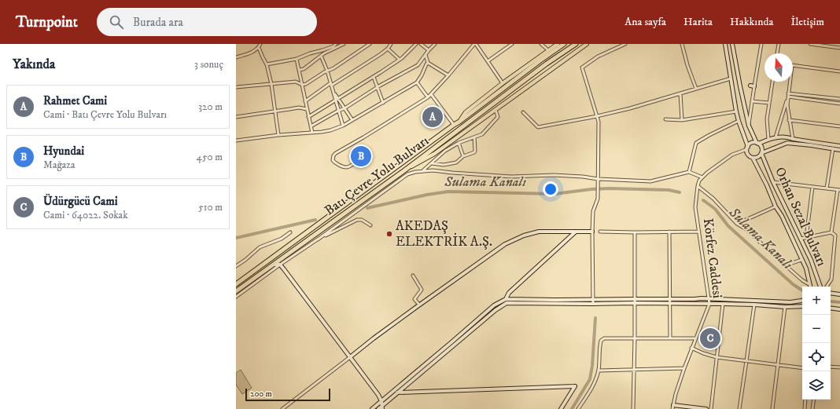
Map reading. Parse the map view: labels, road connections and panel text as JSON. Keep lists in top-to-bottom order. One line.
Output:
{"streets":{"highway":["Batı Çevre Yolu Bulvarı"],"street":["Orhan Sezal Bulvarı","Körfez Caddesi"]},"crossings":[["Orhan Sezal Bulvarı","Körfez Caddesi"]],"water":["Sulama Kanalı"],"places":["AKEDAŞ ELEKTRİK A.Ş."],"scale_bar":"200 m","north":"top","page":{"header":"Turnpoint","search":"Burada ara","nav":["Ana sayfa","Harita","Hakkında","İletişim"],"heading":["Yakında","3 sonuç"],"list":[{"mark":"A","name":"Rahmet Cami","note":"Cami · Batı Çevre Yolu Bulvarı","value":"320 m"},{"mark":"B","name":"Hyundai","note":"Mağaza","value":"450 m"},{"mark":"C","name":"Üdürgücü Cami","note":"Cami · 64022. Sokak","value":"510 m"}],"pins":["A","B","C"],"map_buttons":["+","−"],"scale":"200 m"}}
